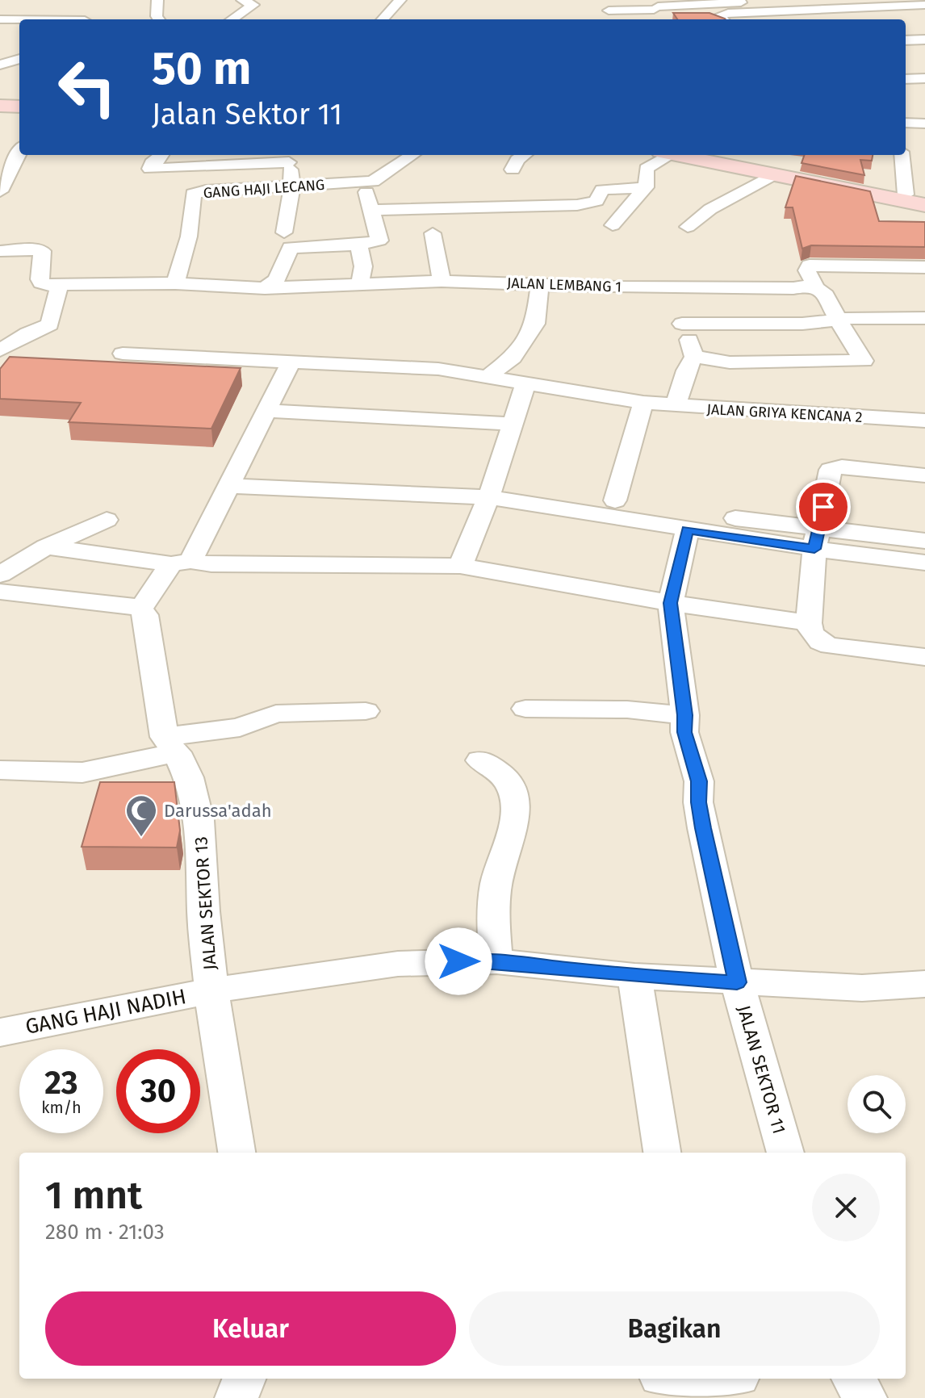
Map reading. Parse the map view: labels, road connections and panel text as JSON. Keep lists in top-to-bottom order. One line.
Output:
{"streets":{"street":["GANG HAJI LECANG","JALAN LEMBANG 1","JALAN GRIYA KENCANA 2","JALAN SEKTOR 13","GANG HAJI NADIH","JALAN SEKTOR 11"]},"crossings":[["GANG HAJI LECANG","JALAN LEMBANG 1"],["JALAN SEKTOR 13","GANG HAJI NADIH"],["GANG HAJI NADIH","JALAN SEKTOR 11"]],"places":{"mosque":["Darussa'adah"]},"page":{"turn":["50 m","Jalan Sektor 11"],"speed":"23 km/h","limit":"30","heading":["1 mnt","280 m · 21:03"],"buttons":["Keluar","Bagikan"]}}
